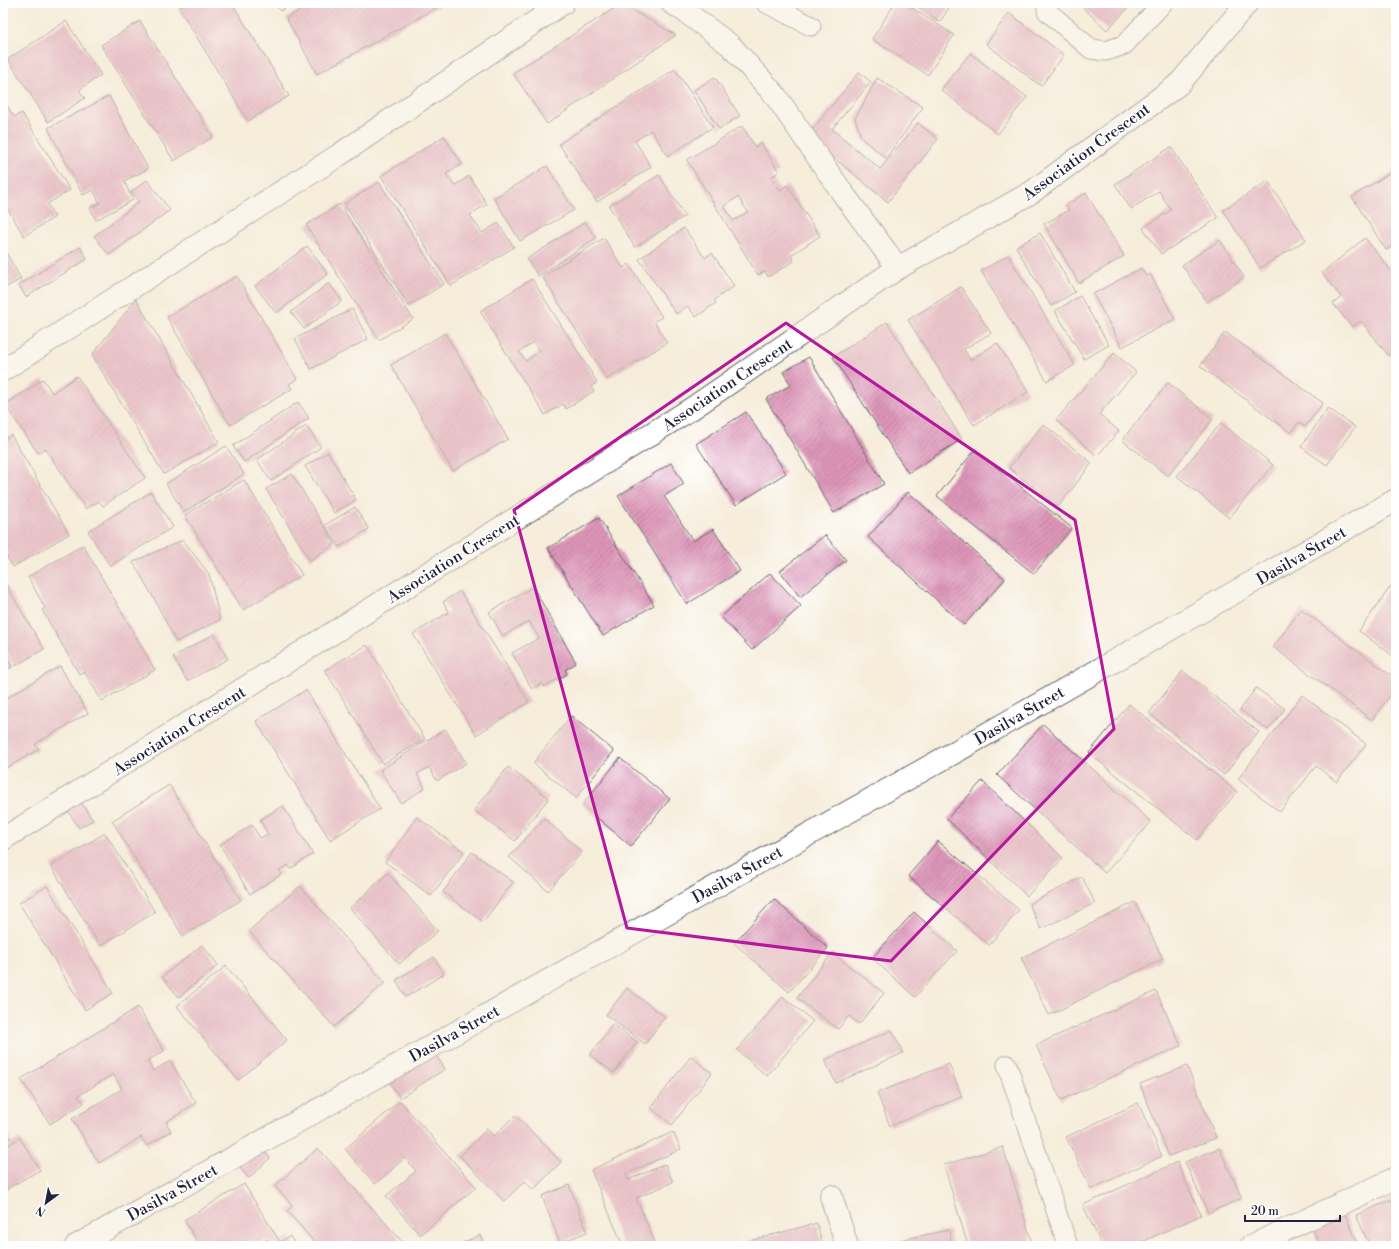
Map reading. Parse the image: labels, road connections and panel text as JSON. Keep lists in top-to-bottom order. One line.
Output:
{"streets":{"street":["Association Crescent","Dasilva Street"]},"scale_bar":"20 m","north":"bottom left"}
